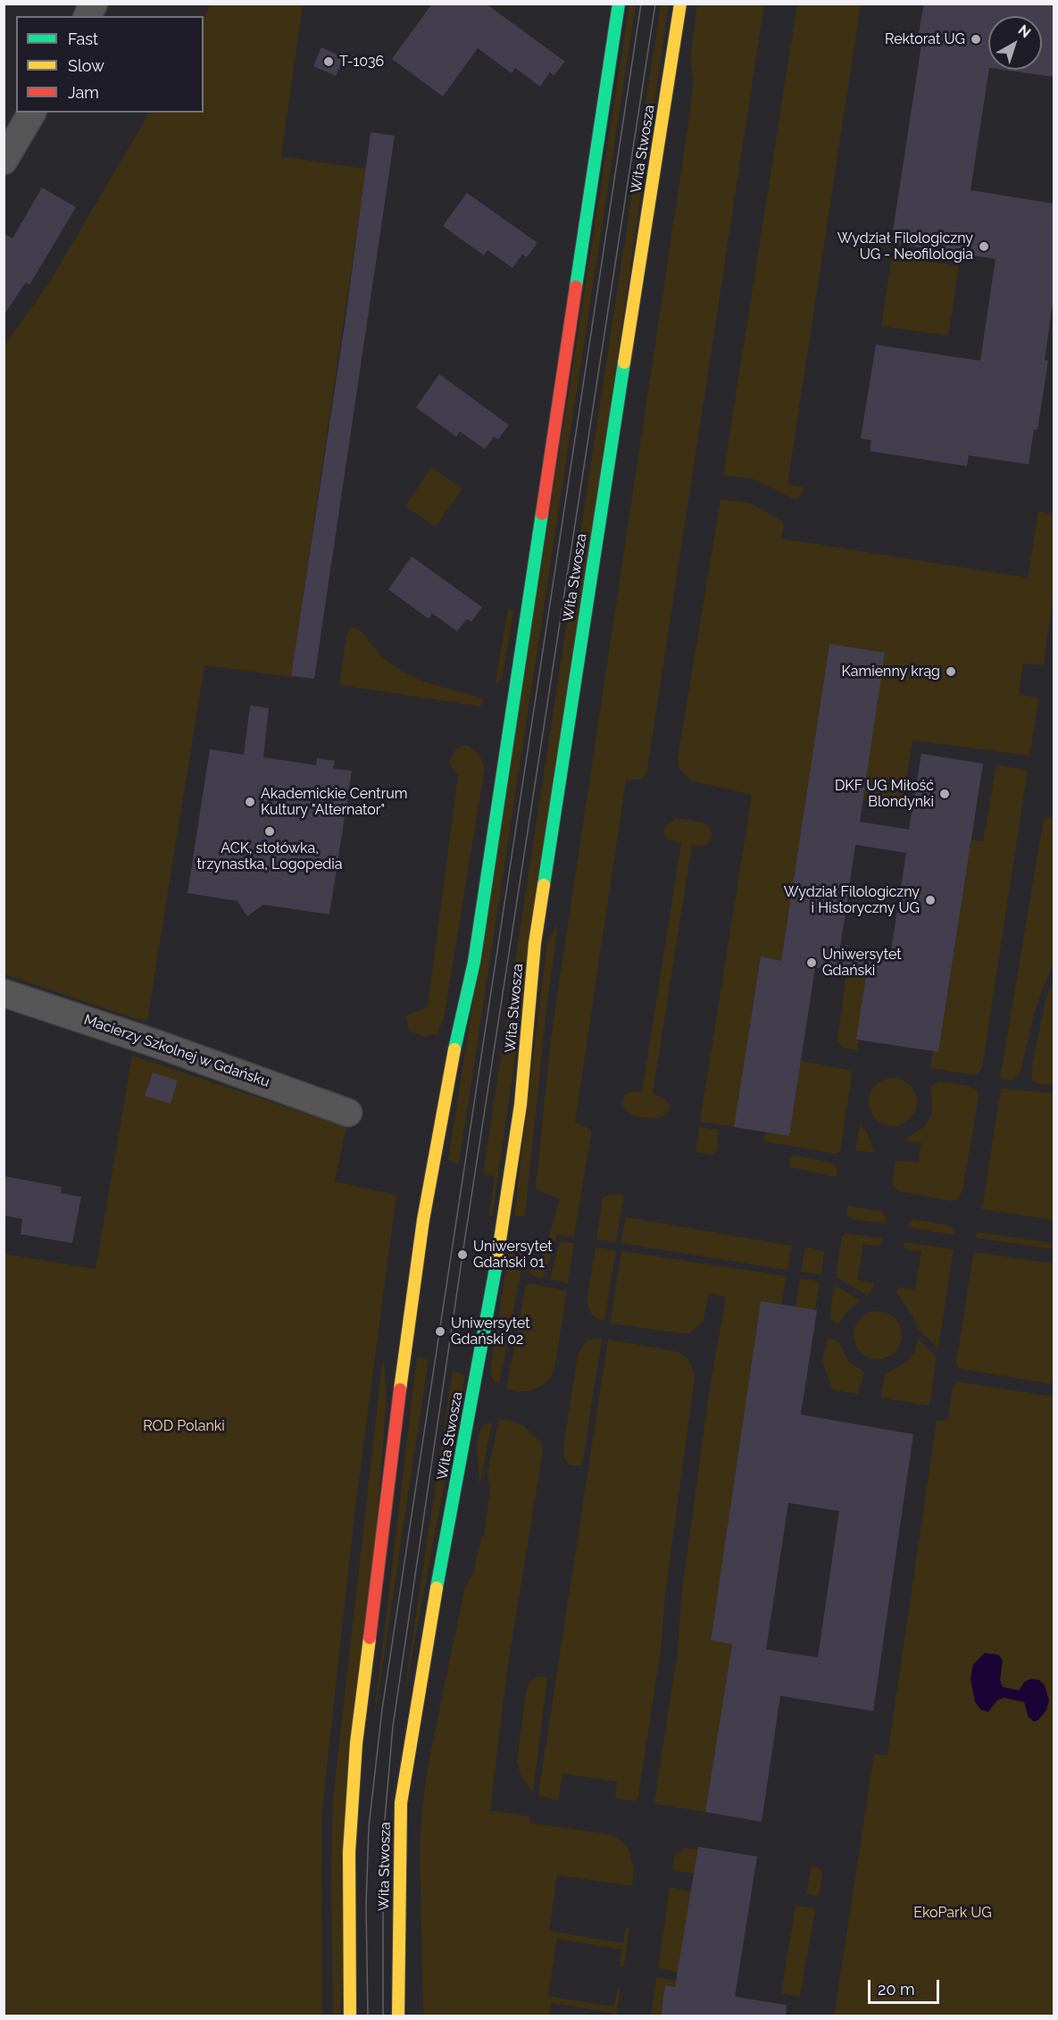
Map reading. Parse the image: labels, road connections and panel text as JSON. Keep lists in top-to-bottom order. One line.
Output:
{"streets":{"street":["Wita Stwosza","Macierzy Szkolnej w Gdańsku"]},"parks":["ROD Polanki","EkoPark UG"],"places":["Rektorat UG","T-1036","Wydział Filologiczny UG - Neofilologia","Kamienny krąg","DKF UG Miłość Blondynki","Akademickie Centrum Kultury \"Alternator\"","ACK, stołówka, trzynastka, Logopedia","Wydział Filologiczny i Historyczny UG","Uniwersytet Gdański","Uniwersytet Gdański 01","Uniwersytet Gdański 02"],"legend":["Fast","Slow","Jam"],"scale_bar":"20 m","north":"top right"}
